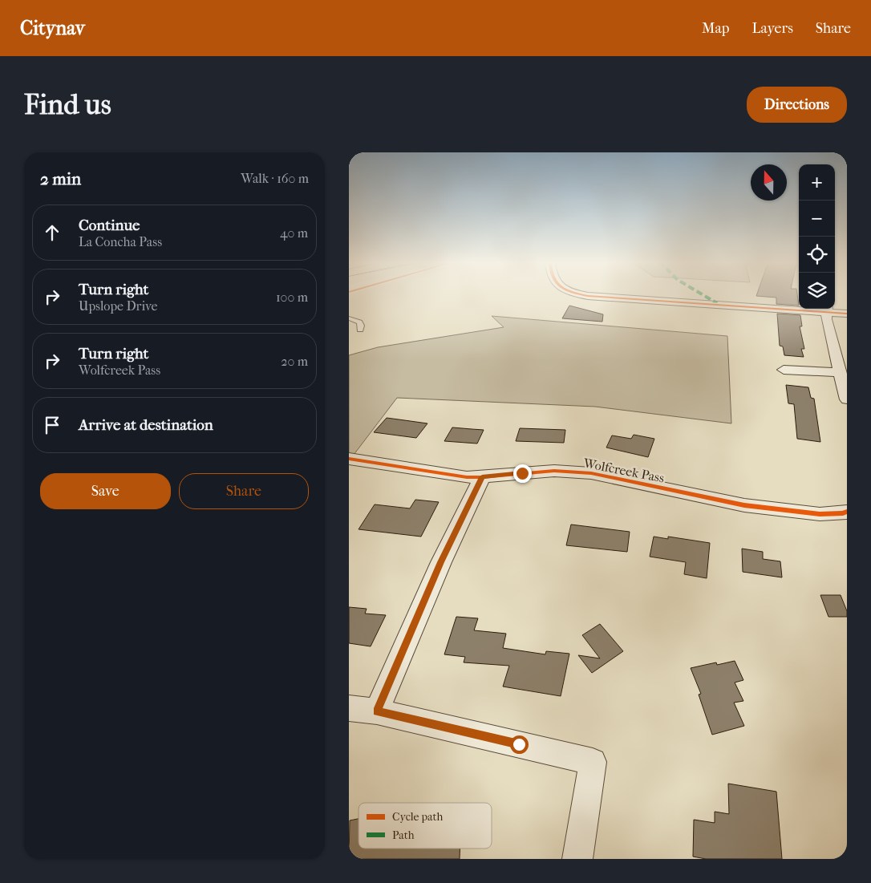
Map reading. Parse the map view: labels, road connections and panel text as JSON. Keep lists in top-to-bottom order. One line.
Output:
{"streets":{"street":["Wolfcreek Pass"]},"legend":["Cycle path","Path"],"north":"top","page":{"header":"Citynav","nav":["Map","Layers","Share"],"buttons":["Directions",["Save","Share"]],"title":"Find us","heading":["2 min","Walk · 160 m"],"map_buttons":["+","−"],"list":[["Continue","La Concha Pass","40 m"],["Turn right","Upslope Drive","100 m"],["Turn right","Wolfcreek Pass","20 m"],"Arrive at destination"]}}
